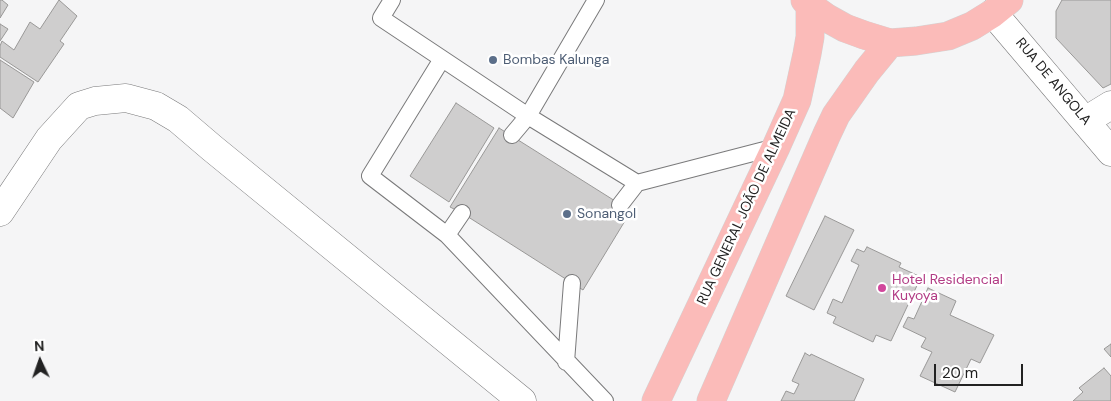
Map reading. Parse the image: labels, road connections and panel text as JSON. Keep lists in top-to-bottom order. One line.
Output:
{"streets":{"main road":["RUA GENERAL JOÃO DE ALMEIDA"],"street":["RUA DE ANGOLA"]},"places":["Bombas Kalunga","Sonangol","Hotel Residencial Kuyoya"],"scale_bar":"20 m","north":"top"}
